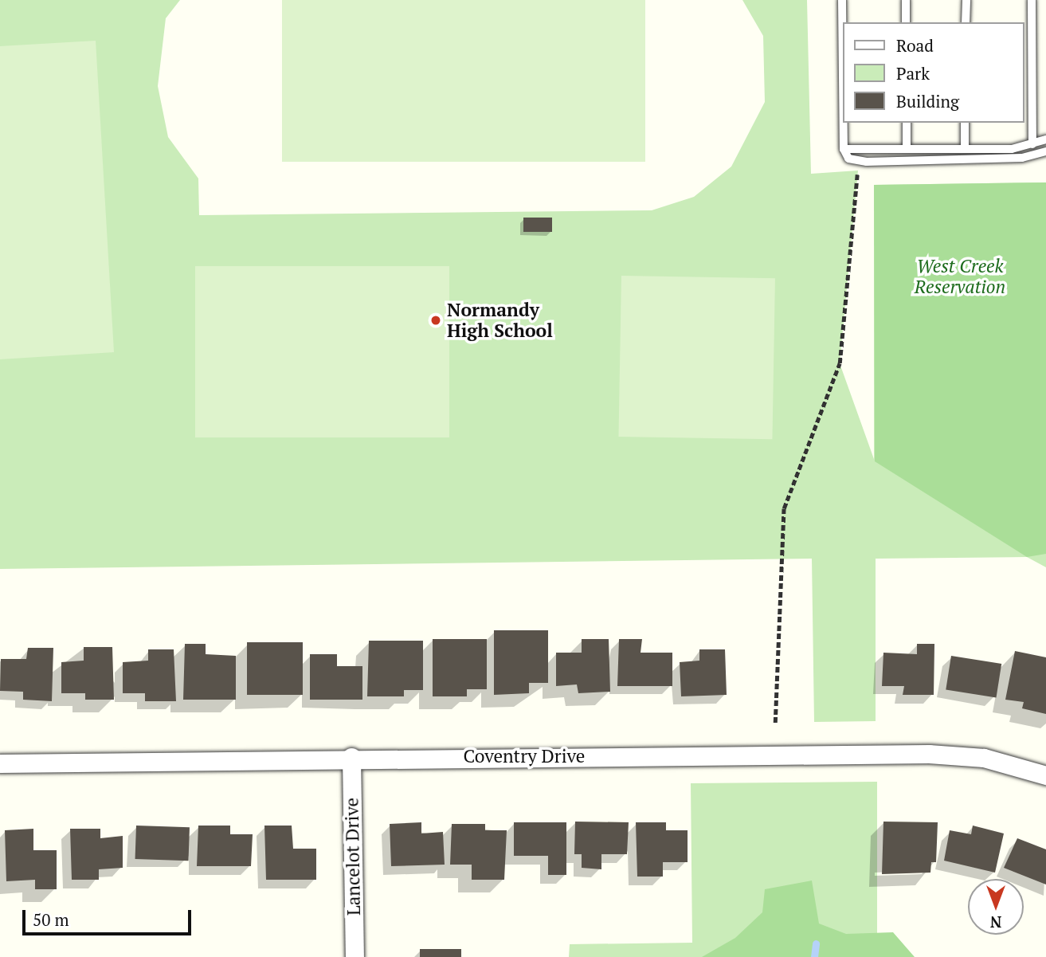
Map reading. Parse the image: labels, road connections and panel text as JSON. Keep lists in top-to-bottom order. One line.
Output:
{"streets":{"street":["Coventry Drive","Lancelot Drive"]},"crossings":[["Coventry Drive","Lancelot Drive"]],"parks":["West Creek Reservation"],"places":["Normandy High School"],"legend":["Road","Park","Building"],"scale_bar":"50 m","north":"bottom"}
